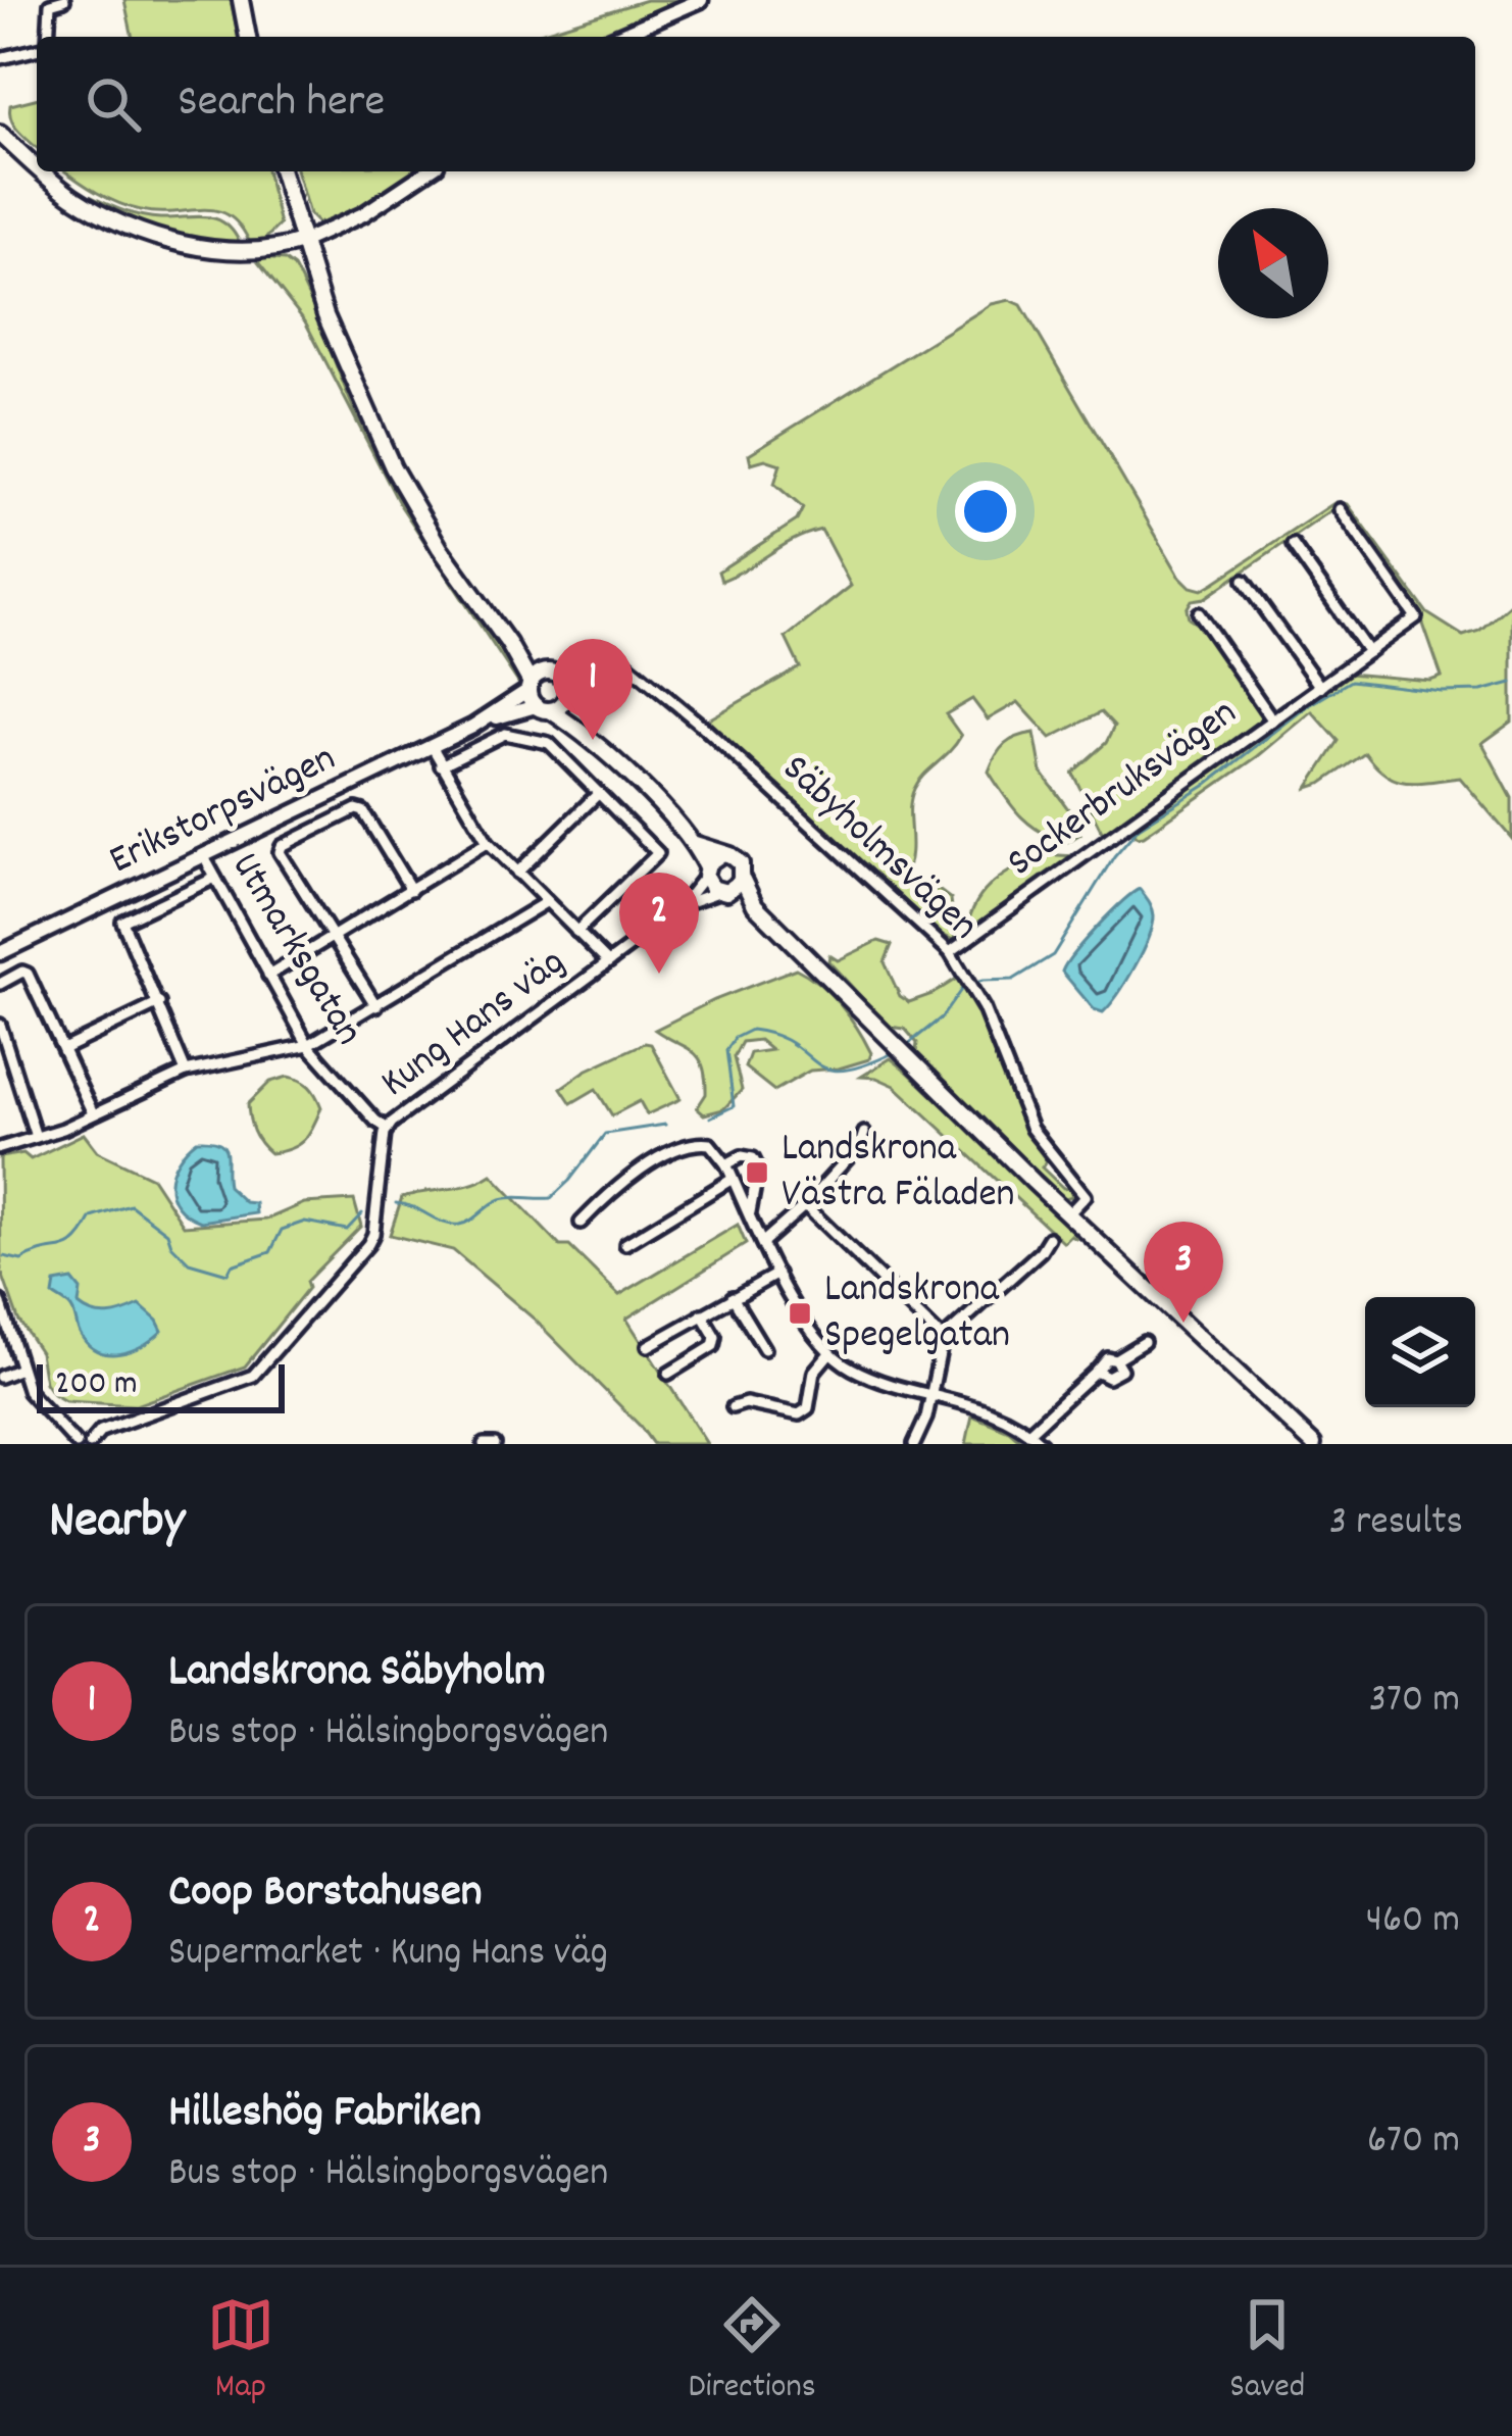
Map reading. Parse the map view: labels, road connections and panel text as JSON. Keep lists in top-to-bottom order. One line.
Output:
{"streets":{"street":["Sockerbruksvägen","Erikstorpsvägen","Säbyholmsvägen","Utmarksgatan","Kung Hans väg"]},"crossings":[["Sockerbruksvägen","Säbyholmsvägen"],["Erikstorpsvägen","Utmarksgatan"],["Utmarksgatan","Kung Hans väg"]],"places":{"transit":["Landskrona Västra Fäladen","Landskrona Spegelgatan"]},"scale_bar":"200 m","north":"top left","page":{"search":"Search here","pins":["1","2","3"],"scale":"200 m","heading":["Nearby","3 results"],"list":[{"mark":"1","name":"Landskrona Säbyholm","note":"Bus stop · Hälsingborgsvägen","value":"370 m"},{"mark":"2","name":"Coop Borstahusen","note":"Supermarket · Kung Hans väg","value":"460 m"},{"mark":"3","name":"Hilleshög Fabriken","note":"Bus stop · Hälsingborgsvägen","value":"670 m"}],"nav":["Map","Directions","Saved"]}}
